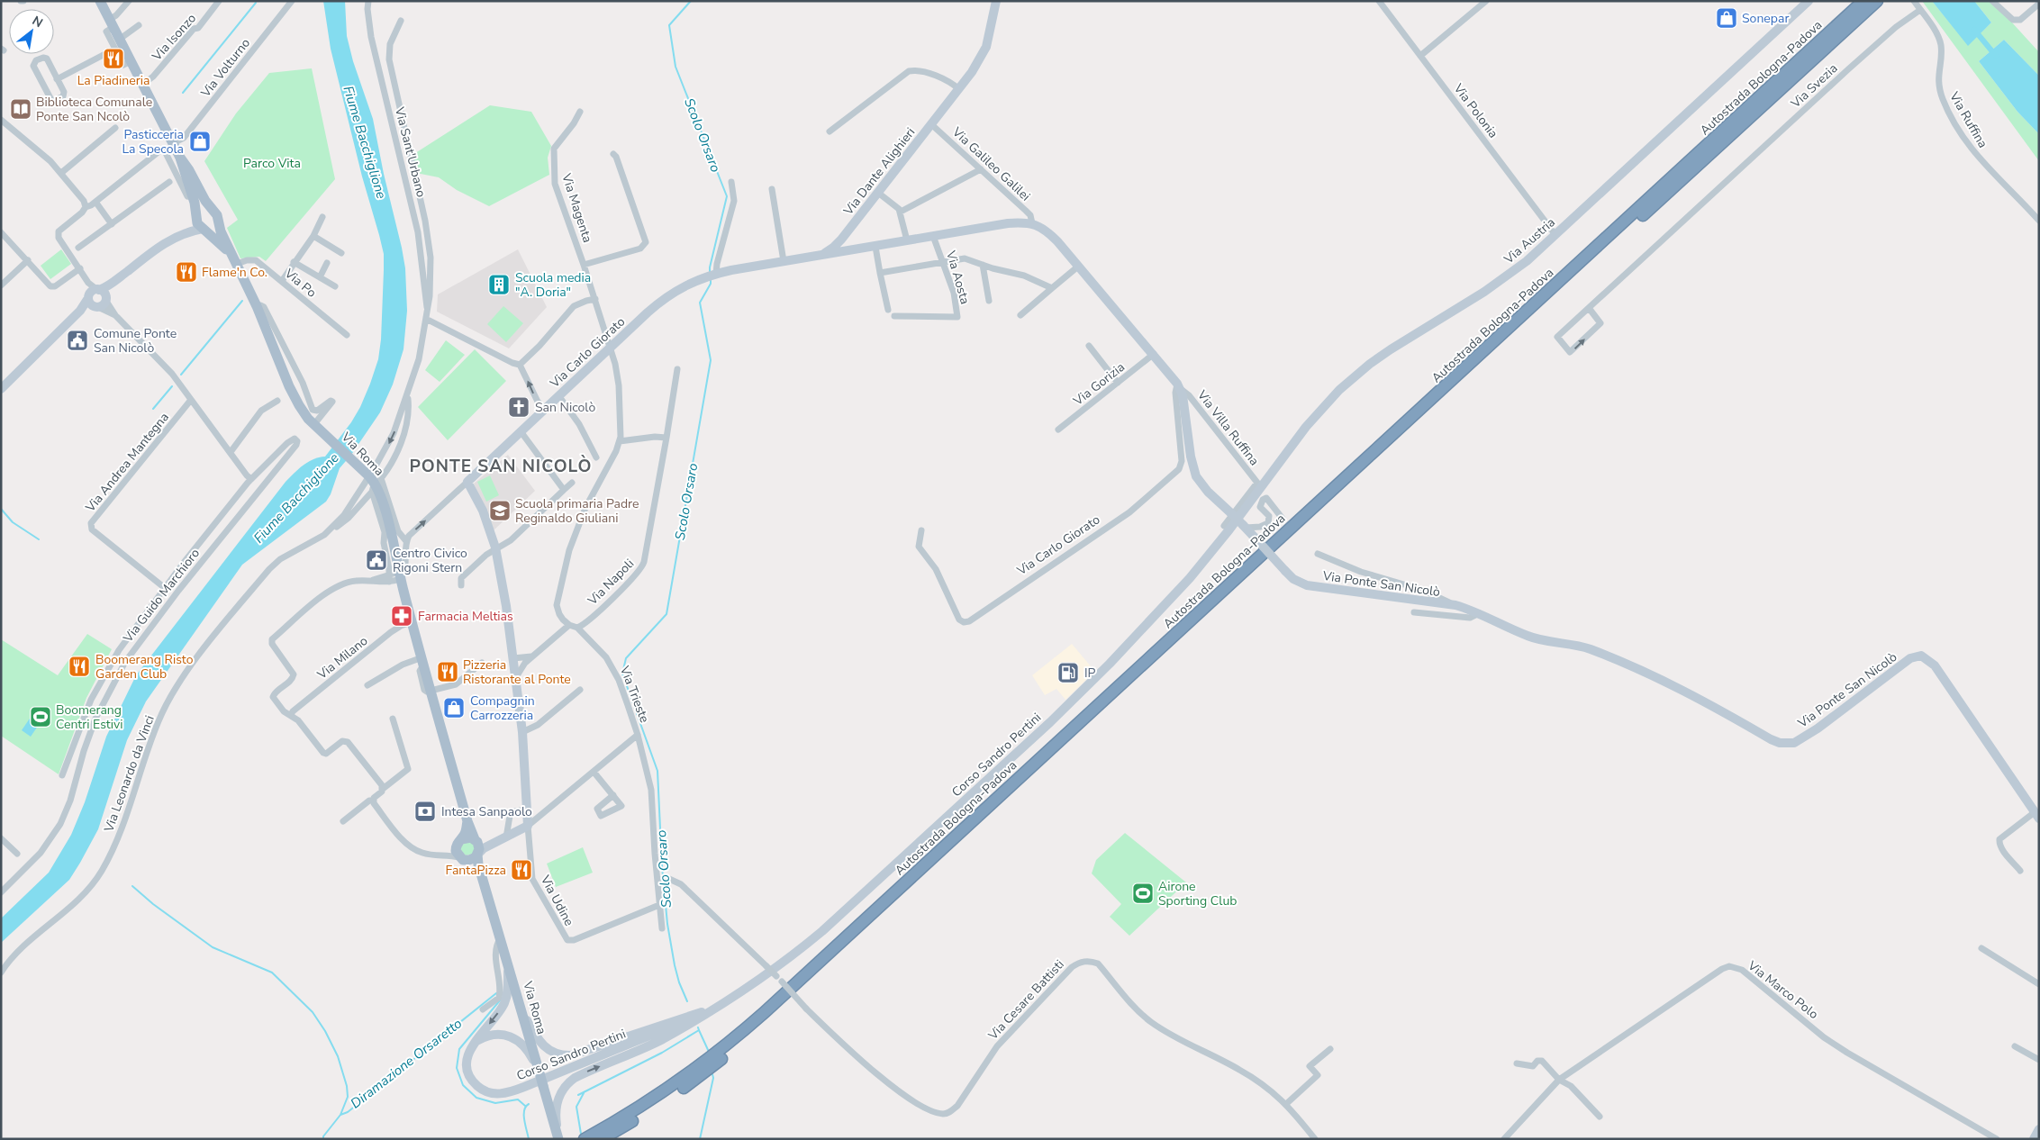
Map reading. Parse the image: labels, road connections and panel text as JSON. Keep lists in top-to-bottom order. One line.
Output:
{"streets":{"highway":["Autostrada Bologna-Padova"],"main road":["Via Roma"],"street":["Via Isonzo","Via Volturno","Via Svezia","Via Polonia","Via Ruffina","Via Sant'Urbano","Via Galileo Galilei","Via Dante Alighieri","Via Magenta","Via Austria","Via Aosta","Via Po","Via Carlo Giorato","Via Gorizia","Via Villa Ruffina","Via Andrea Mantegna","Via Napoli","Via Ponte San Nicolò","Via Guido Marchioro","Via Milano","Via Trieste","Corso Sandro Pertini","Via Leonardo da Vinci","Via Udine","Via Marco Polo","Via Cesare Battisti"]},"crossings":[["Via Svezia","Via Ruffina"],["Via Polonia","Via Austria"],["Via Sant'Urbano","Via Roma"],["Via Sant'Urbano","Via Leonardo da Vinci"],["Via Galileo Galilei","Via Dante Alighieri"],["Via Galileo Galilei","Via Carlo Giorato"],["Via Dante Alighieri","Via Carlo Giorato"],["Via Magenta","Via Carlo Giorato"],["Via Austria","Via Villa Ruffina"],["Via Austria","Corso Sandro Pertini"],["Via Aosta","Via Carlo Giorato"],["Via Po","Via Roma"],["Via Carlo Giorato","Via Villa Ruffina"],["Via Carlo Giorato","Via Roma"],["Via Villa Ruffina","Corso Sandro Pertini"],["Via Roma","Via Milano"],["Via Roma","Corso Sandro Pertini"],["Via Roma","Via Leonardo da Vinci"],["Via Napoli","Via Trieste"],["Via Trieste","Via Udine"],["Via Trieste","Via Cesare Battisti"]],"districts":["PONTE SAN NICOLÒ"],"water":["Scolo Orsaro","Fiume Bacchiglione","Diramazione Orsaretto"],"parks":["Parco Vita"],"places":{"shop":["Sonepar","Pasticceria La Specola","Compagnin Carrozzeria"],"restaurant":["La Piadineria","Flame'n Co.","Boomerang Risto Garden Club","Pizzeria Ristorante al Ponte","FantaPizza"],"library":["Biblioteca Comunale Ponte San Ncolò"],"building":["Scuola media \"A. Doria\""],"public building":["Comune Ponte San Nicolò","Centro Civico Rigoni Stern"],"church":["San Nicolò"],"school or university":["Scuola primaria Padre Reginaldo Giuliani"],"pharmacy":["Farmacia Meltias"],"fuel station":["IP"],"sports":["Boomerang Centri Estivi","Airone Sporting Club"],"bank":["Intesa Sanpaolo"]},"north":"top right"}
